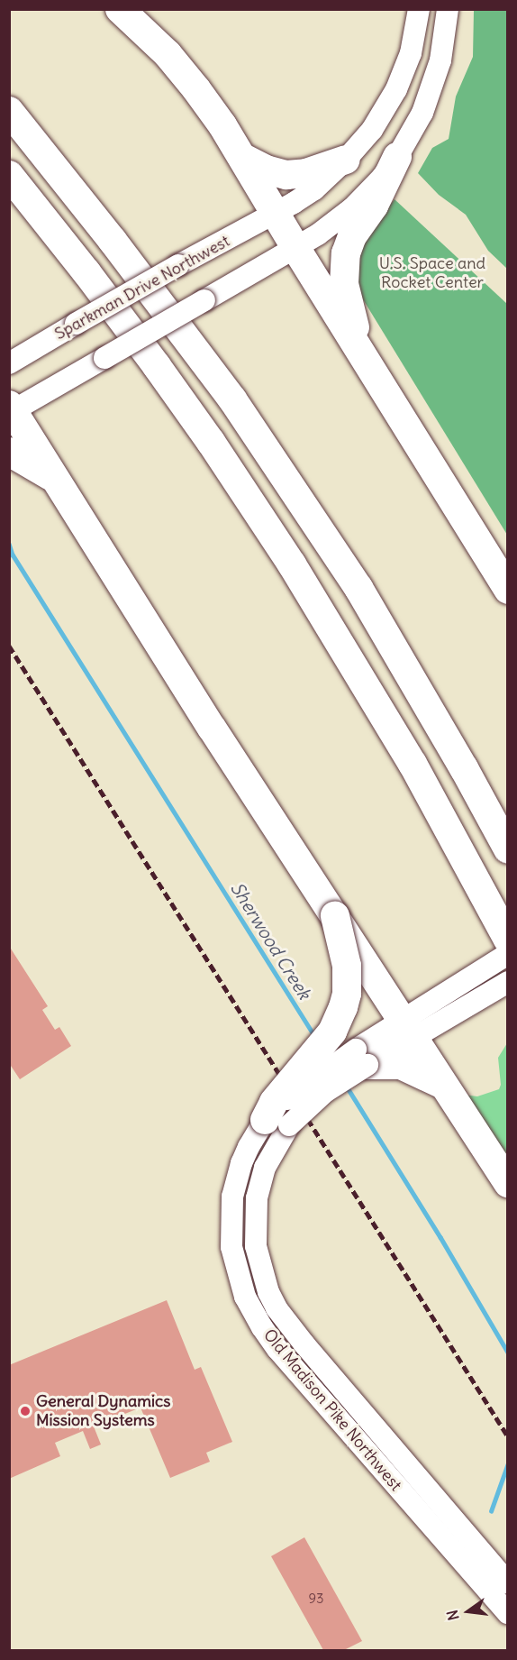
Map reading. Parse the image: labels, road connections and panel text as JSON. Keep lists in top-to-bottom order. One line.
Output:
{"streets":{"main road":["Sparkman Drive Northwest","Old Madison Pike Northwest"]},"water":["Sherwood Creek"],"parks":["U.S. Space and Rocket Center"],"places":["General Dynamics Mission Systems"],"house_numbers":["93"],"north":"left"}
